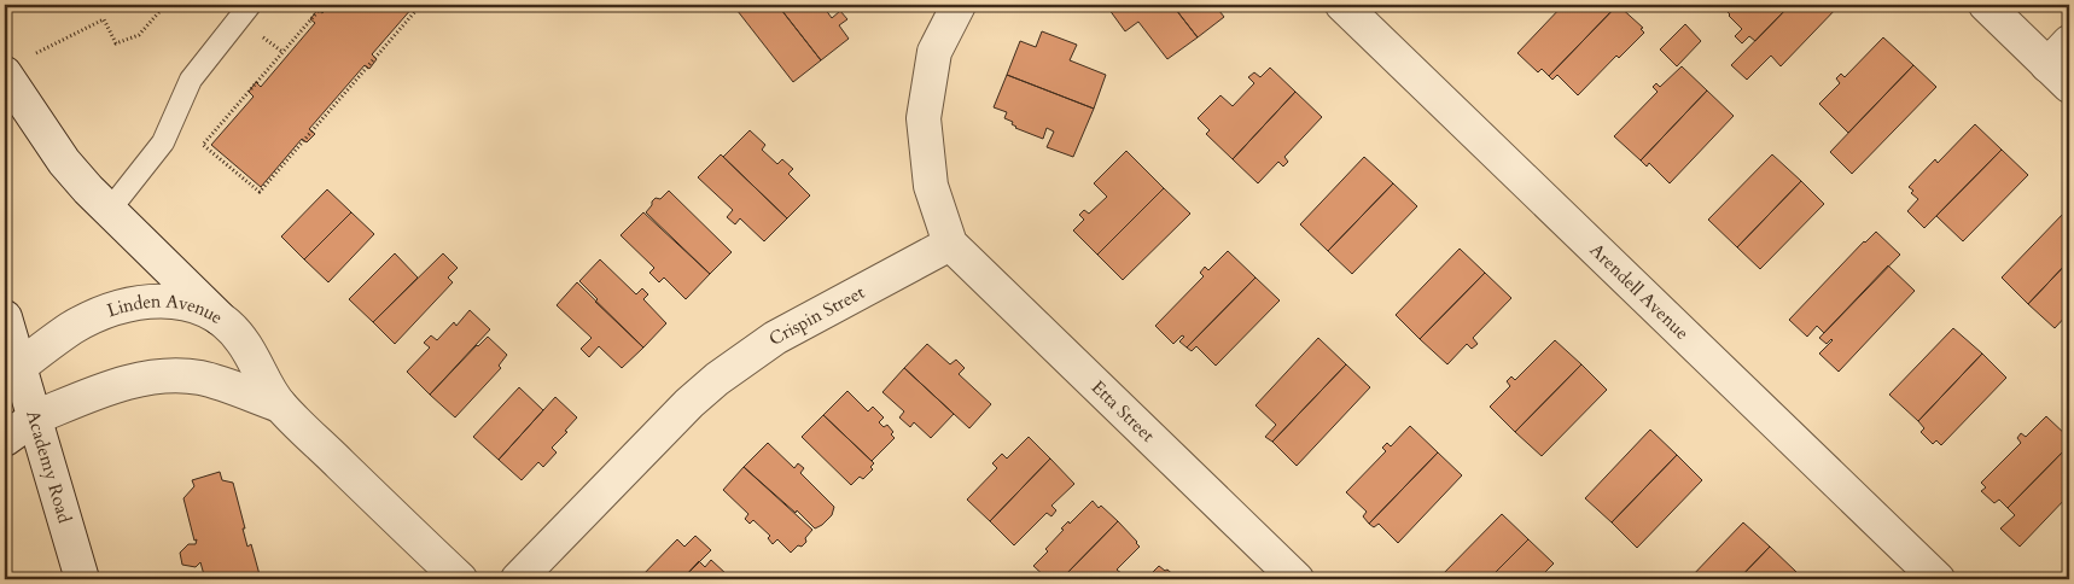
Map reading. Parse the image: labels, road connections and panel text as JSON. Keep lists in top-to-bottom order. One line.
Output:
{"streets":{"street":["Arendell Avenue","Crispin Street","Linden Avenue","Etta Street","Academy Road"]},"crossings":[["Crispin Street","Etta Street"],["Linden Avenue","Academy Road"]]}
